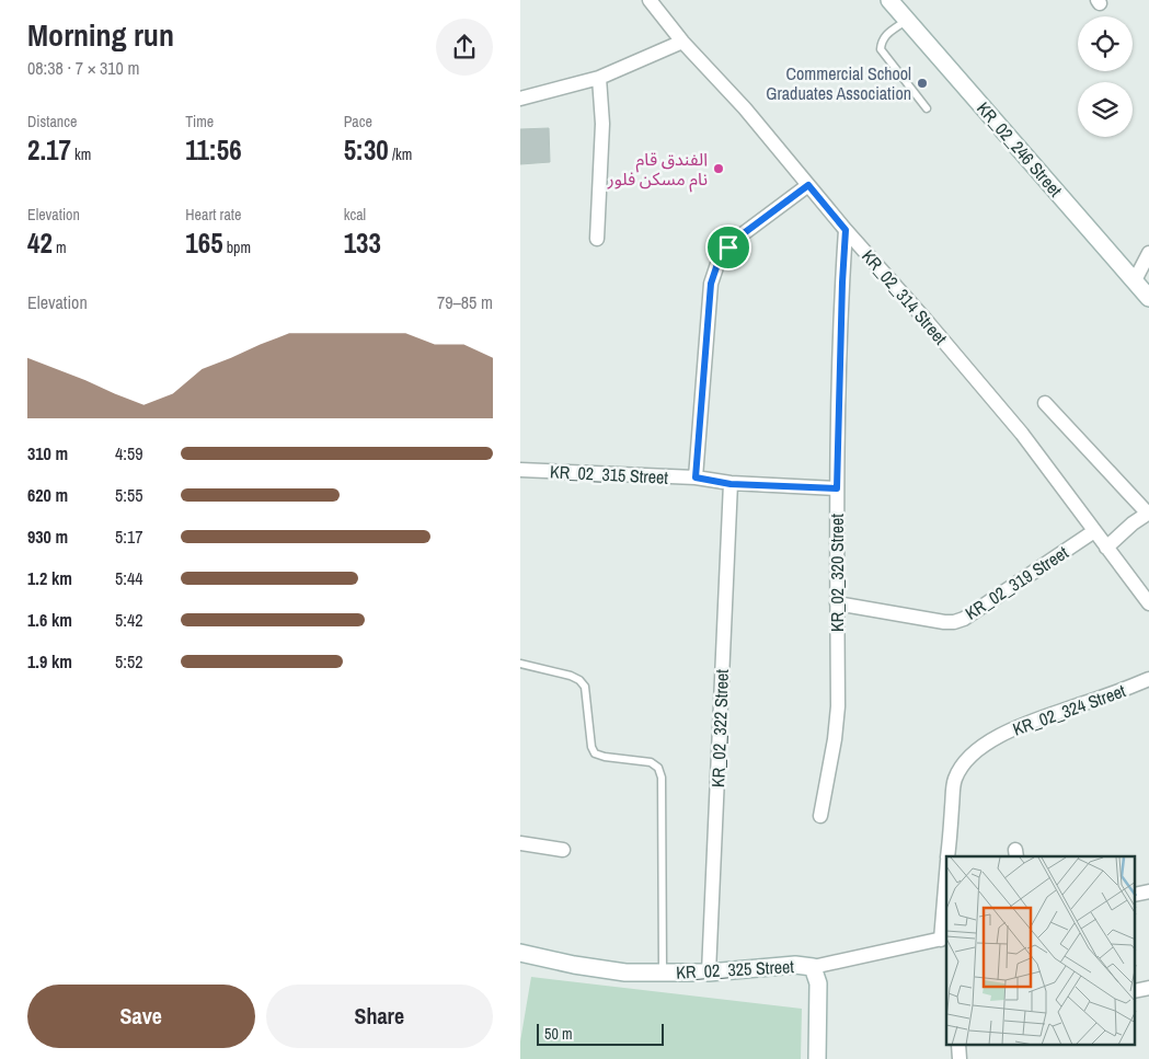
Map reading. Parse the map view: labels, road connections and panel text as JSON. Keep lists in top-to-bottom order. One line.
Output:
{"streets":{"street":["KR_02_246 Street","KR_02_314 Street","KR_02_315 Street","KR_02_320 Street","KR_02_319 Street","KR_02_324 Street","KR_02_322 Street","KR_02_325 Street"]},"crossings":[["KR_02_314 Street","KR_02_320 Street"],["KR_02_314 Street","KR_02_319 Street"],["KR_02_315 Street","KR_02_320 Street"],["KR_02_315 Street","KR_02_322 Street"],["KR_02_320 Street","KR_02_319 Street"],["KR_02_324 Street","KR_02_325 Street"],["KR_02_322 Street","KR_02_325 Street"]],"places":["Commercial School Graduates Association","الفندق قام نام مسكن فلور"],"scale_bar":"50 m","page":{"heading":["Morning run","08:38 · 7 × 310 m"],"stats":[["Distance","2.17 km"],["Time","11:56"],["Pace","5:30 /km"],["Elevation","42 m"],["Heart rate","165 bpm"],["kcal","133"]],"chart":["Elevation","79–85 m"],"list":[{"name":"310 m","note":"4:59"},{"name":"620 m","note":"5:55"},{"name":"930 m","note":"5:17"},{"name":"1.2 km","note":"5:44"},{"name":"1.6 km","note":"5:42"},{"name":"1.9 km","note":"5:52"}],"buttons":["Save","Share"],"scale":"50 m"}}
